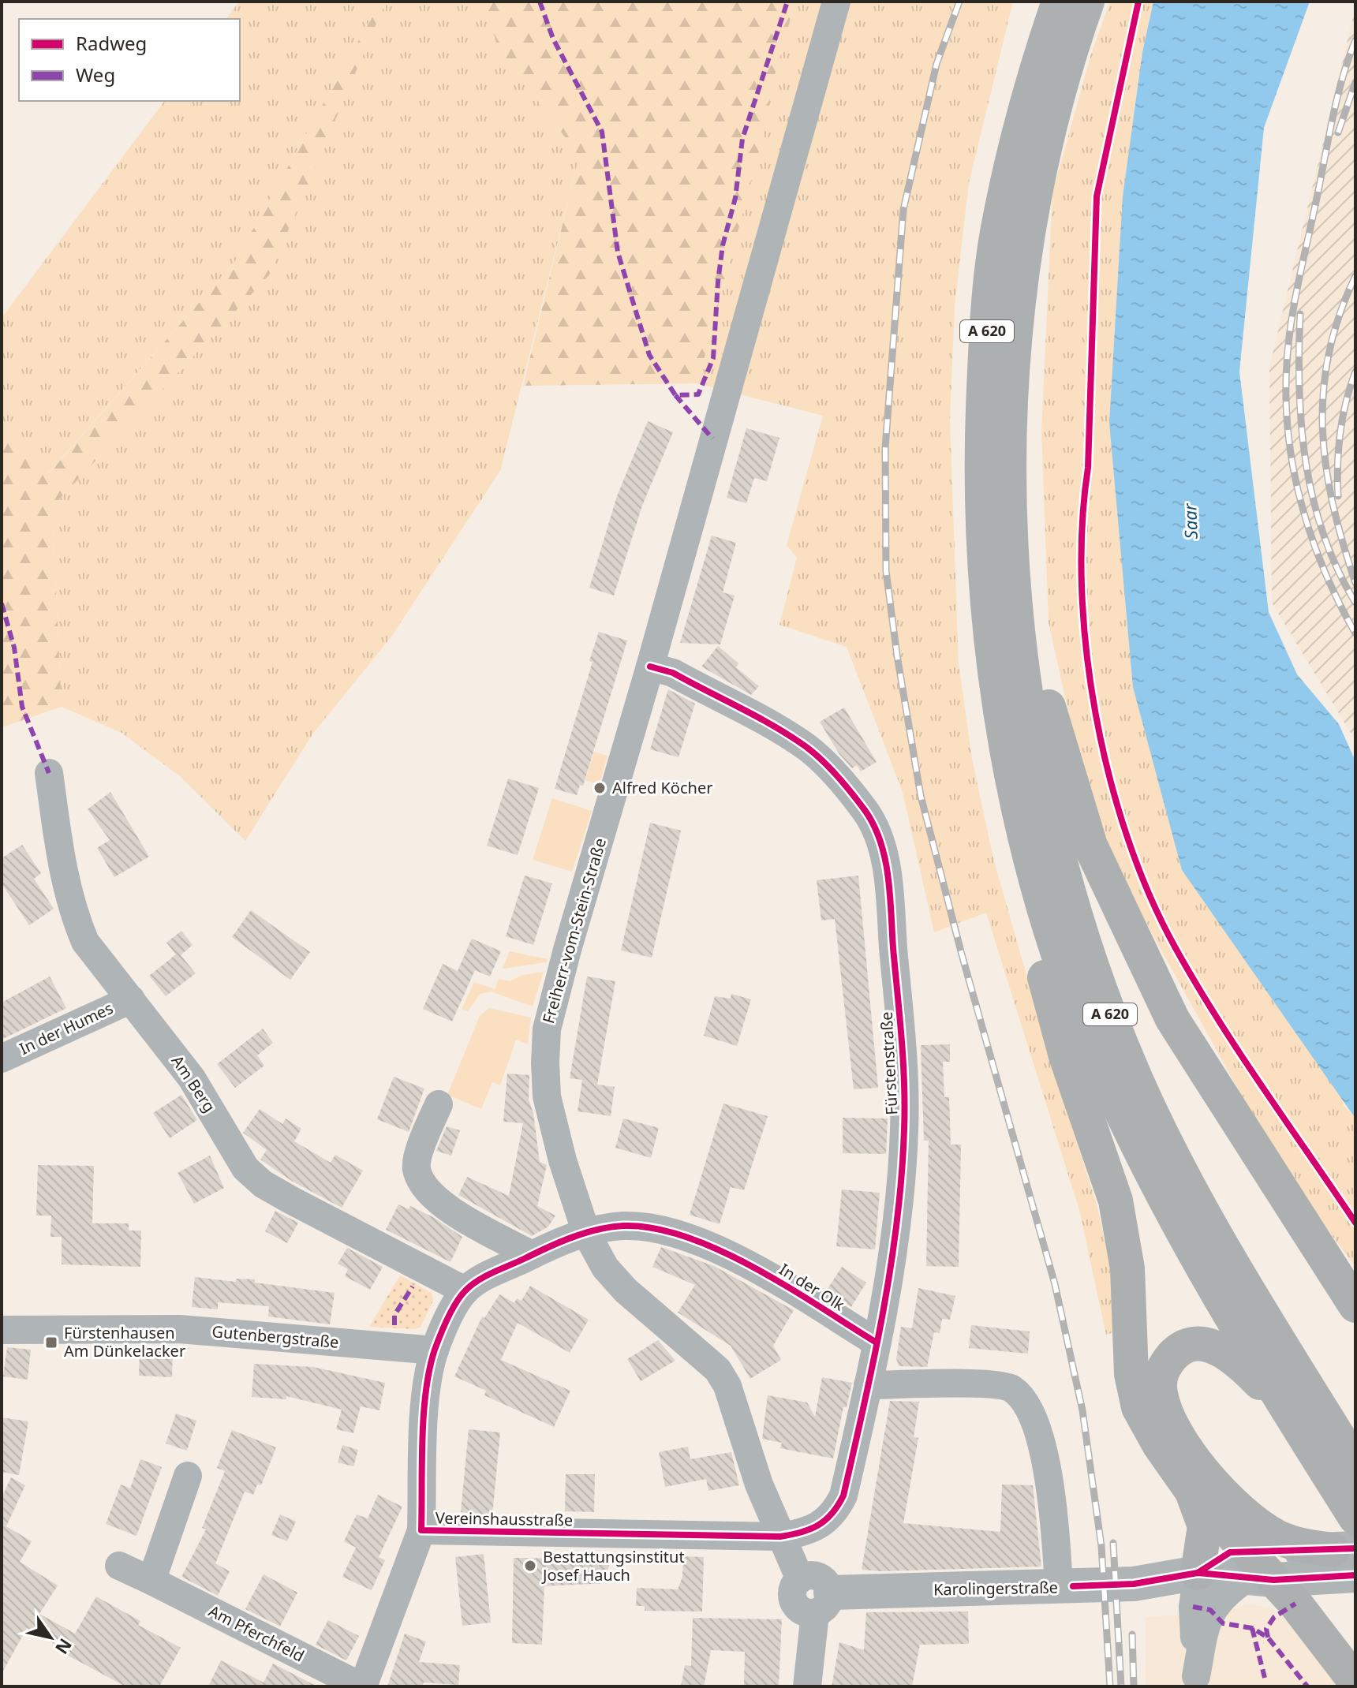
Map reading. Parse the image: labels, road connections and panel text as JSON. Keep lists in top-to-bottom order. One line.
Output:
{"streets":{"highway":["A 620"],"main road":["Karolingerstraße"],"street":["Freiherr-vom-Stein-Straße","In der Humes","Fürstenstraße","Am Berg","In der Olk","Gutenbergstraße","Vereinshausstraße","Am Pferchfeld"]},"crossings":[["A 620","Karolingerstraße"],["Freiherr-vom-Stein-Straße","Fürstenstraße"],["Freiherr-vom-Stein-Straße","In der Olk"],["Freiherr-vom-Stein-Straße","Vereinshausstraße"],["Freiherr-vom-Stein-Straße","Karolingerstraße"],["In der Humes","Am Berg"],["Fürstenstraße","In der Olk"],["Fürstenstraße","Vereinshausstraße"],["Am Berg","Vereinshausstraße"],["Gutenbergstraße","Vereinshausstraße"]],"water":["Saar"],"places":{"other":["Alfred Köcher","Bestattungsinstitut Josef Hauch"],"transit":["Fürstenhausen Am Dünkelacker"]},"legend":["Radweg","Weg"],"north":"bottom right"}
